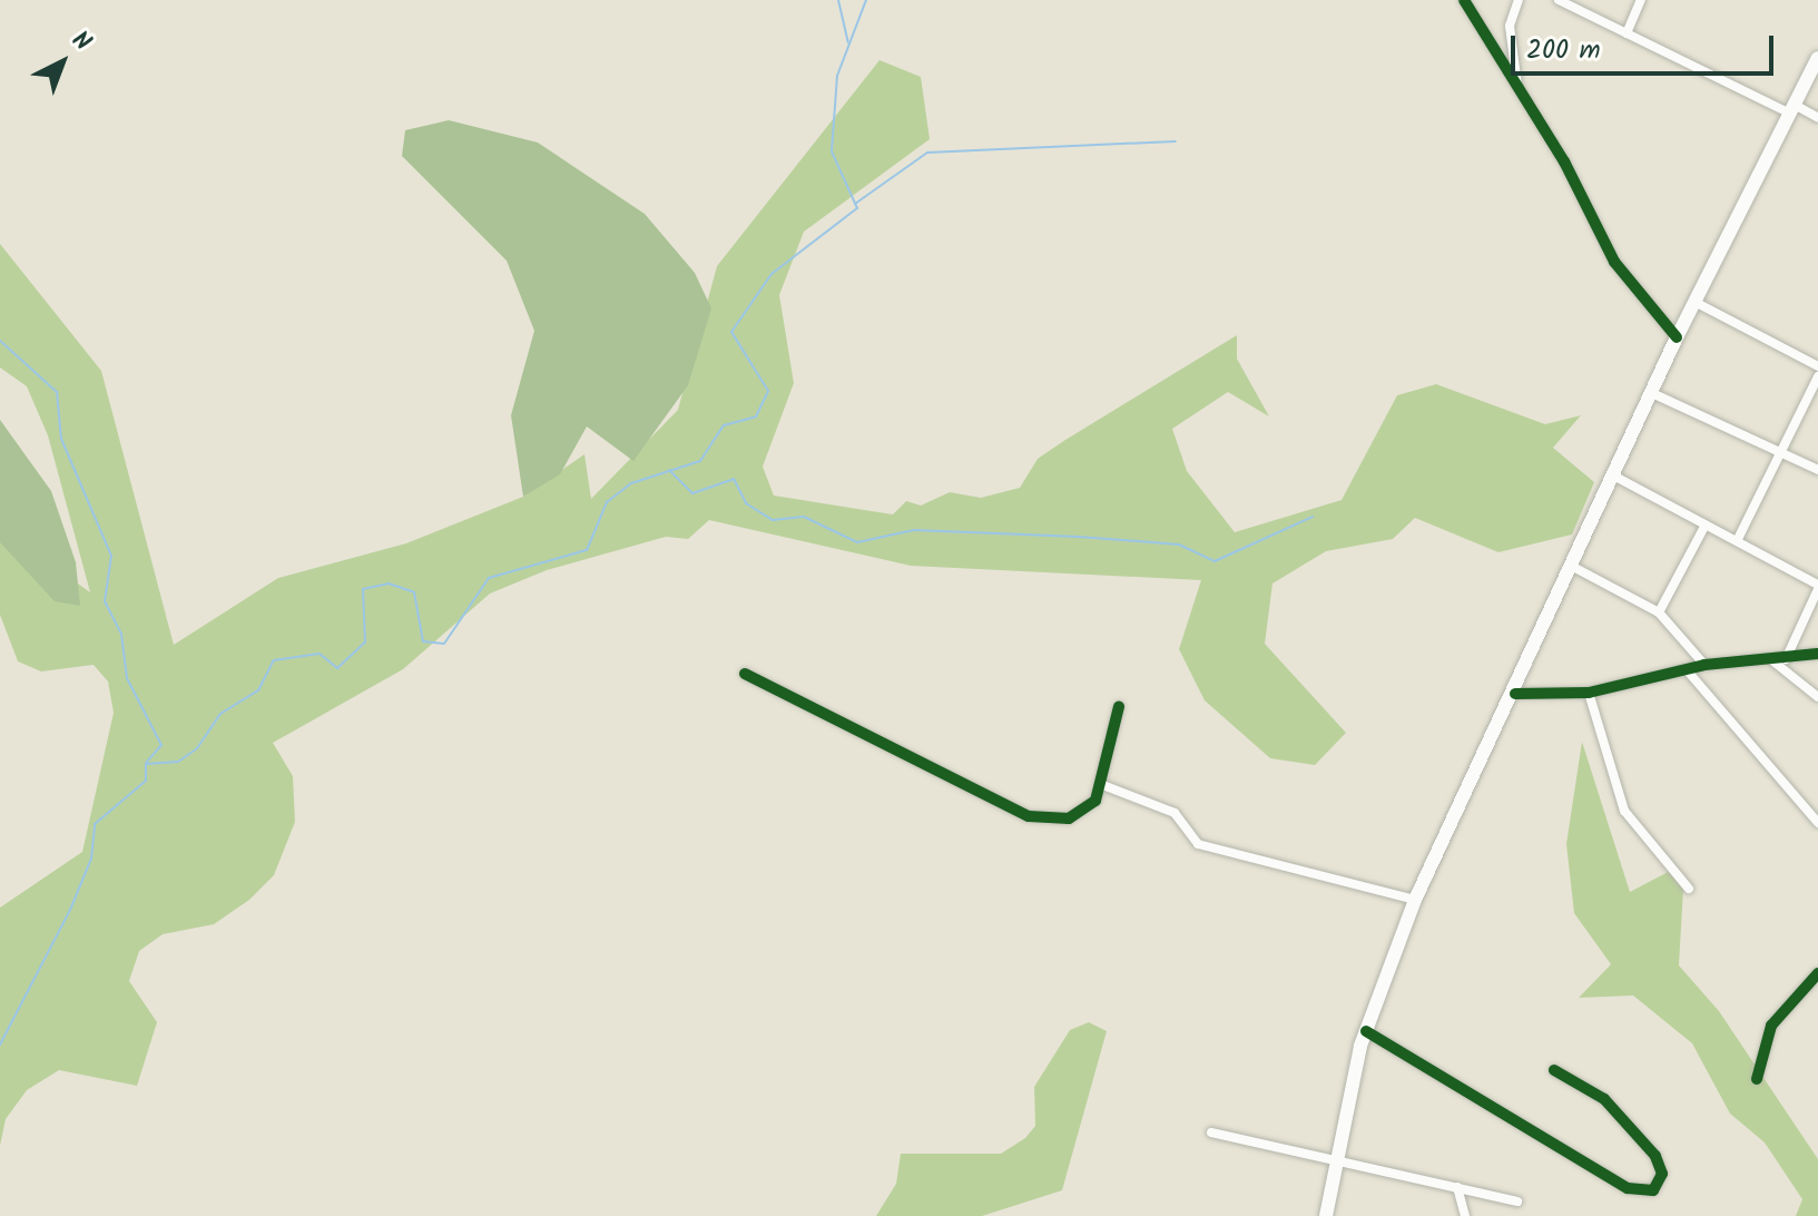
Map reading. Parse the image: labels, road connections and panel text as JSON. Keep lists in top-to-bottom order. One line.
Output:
{"scale_bar":"200 m","north":"top right"}
